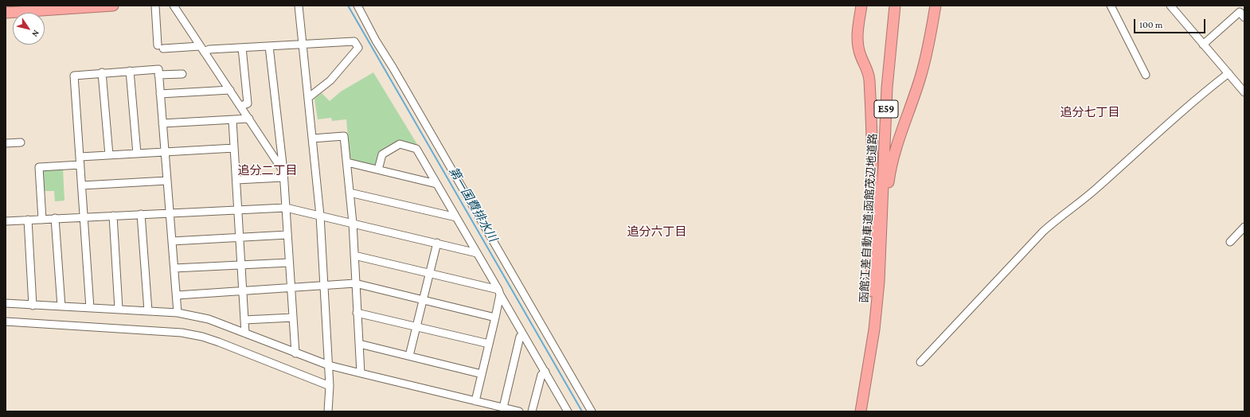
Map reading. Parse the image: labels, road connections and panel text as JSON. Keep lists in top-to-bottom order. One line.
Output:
{"streets":{"highway":["E59","函館江差自動車道;函館茂辺地道路"]},"districts":["追分七丁目","追分二丁目","追分六丁目"],"water":["第一国費排水川"],"scale_bar":"100 m","north":"bottom right"}
